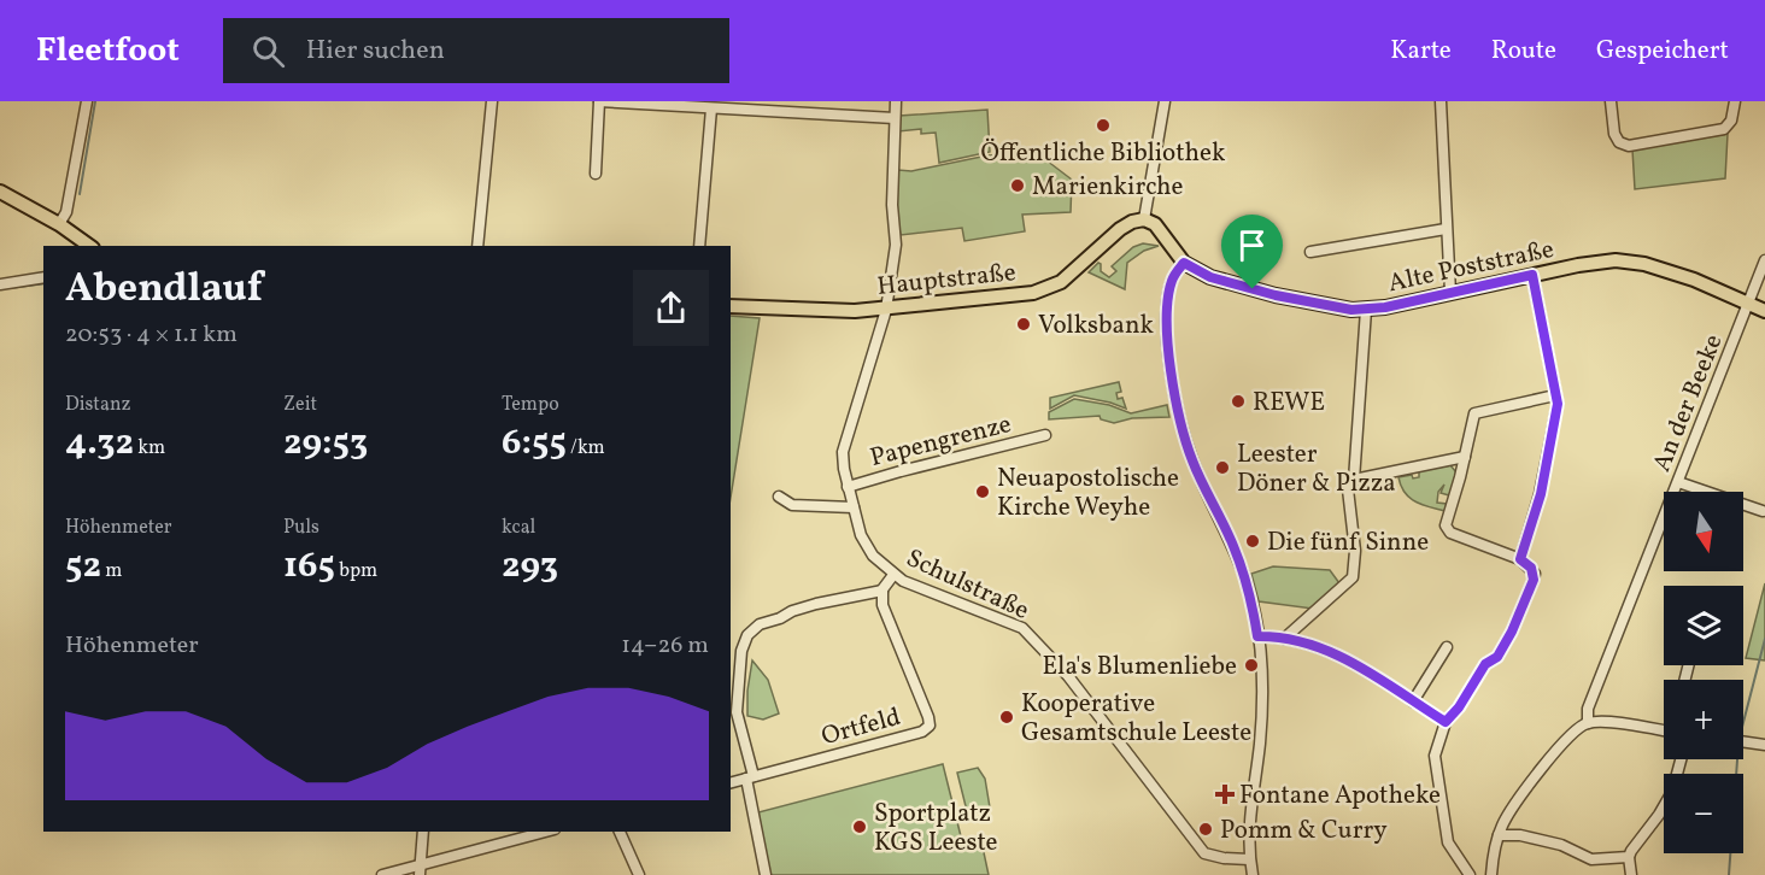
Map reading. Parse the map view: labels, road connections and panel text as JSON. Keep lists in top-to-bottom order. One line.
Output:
{"streets":{"main road":["Alte Poststraße","Hauptstraße"],"street":["An der Beeke","Papengrenze","Schulstraße","Ortfeld"]},"crossings":[["Alte Poststraße","An der Beeke"],["Hauptstraße","Schulstraße"],["Papengrenze","Schulstraße"]],"places":{"other":["Öffentliche Bibliothek","Marienkirche","Volksbank","REWE","Leester Döner & Pizza","Neuapostolische Kirche Weyhe","Die fünf Sinne","Ela's Blumenliebe","Kooperative Gesamtschule Leeste","Sportplatz KGS Leeste","Pomm & Curry"],"health":["Fontane Apotheke"]},"north":"bottom","page":{"header":"Fleetfoot","search":"Hier suchen","nav":["Karte","Route","Gespeichert"],"heading":["Abendlauf","20:53 · 4 × 1.1 km"],"stats":[["Distanz","4.32 km"],["Zeit","29:53"],["Tempo","6:55 /km"],["Höhenmeter","52 m"],["Puls","165 bpm"],["kcal","293"]],"map_buttons":["+","−"],"chart":["Höhenmeter","14–26 m"]}}
